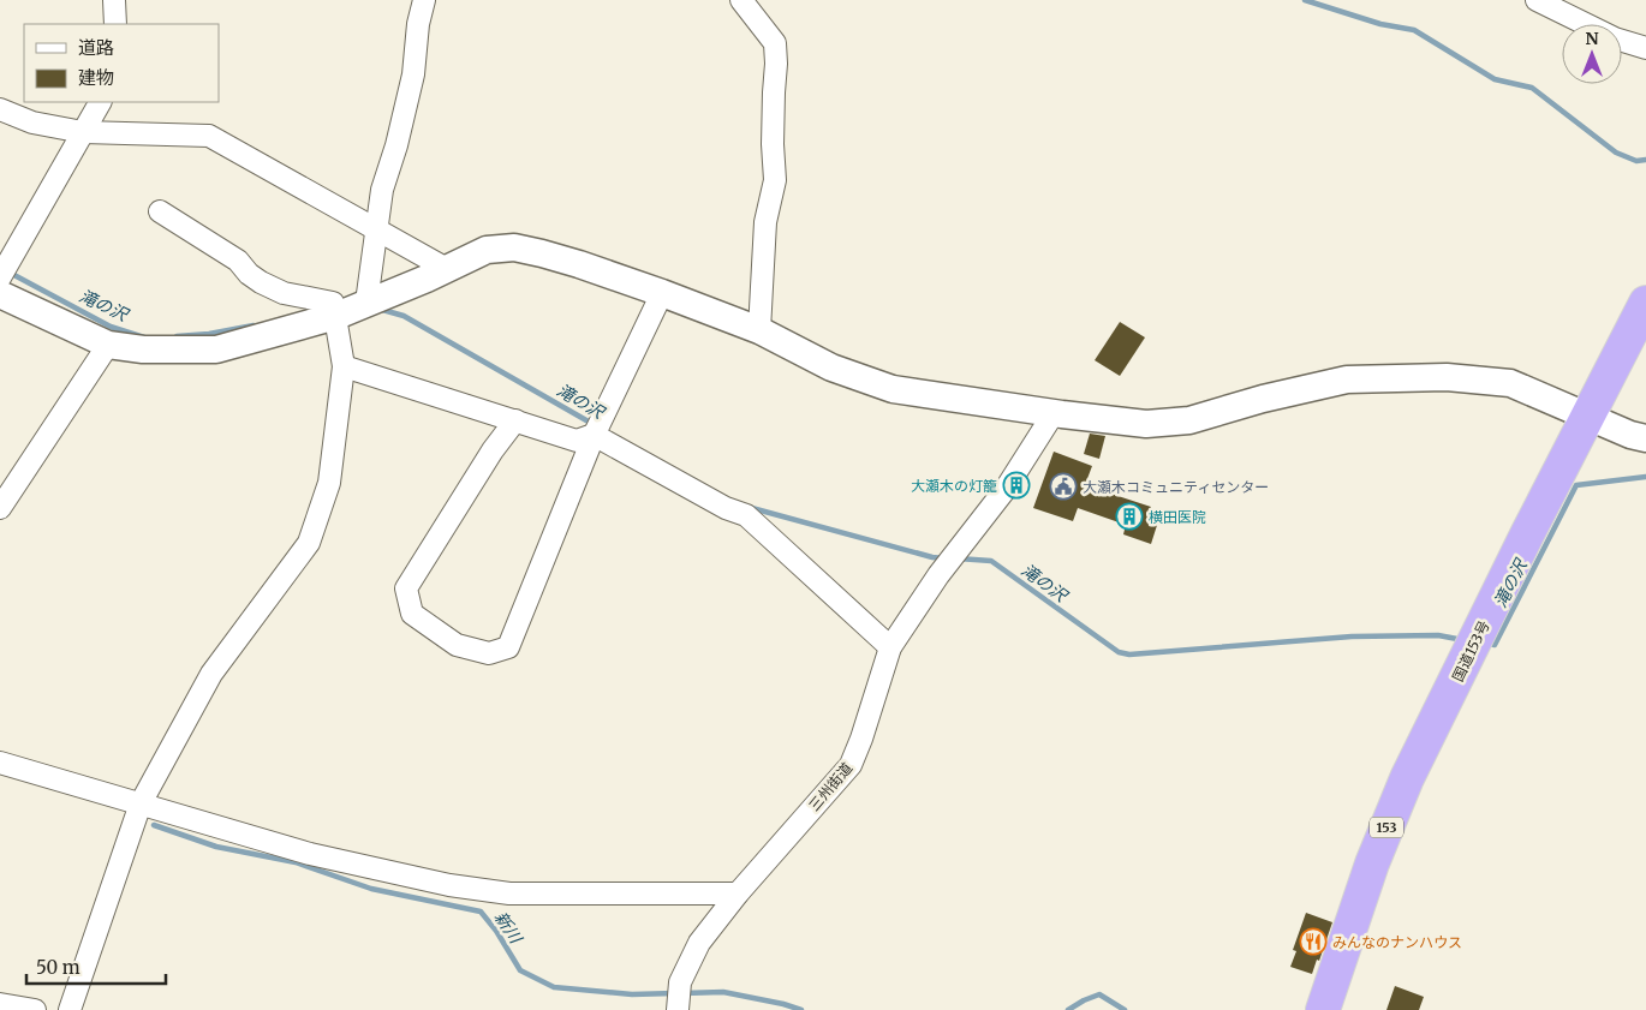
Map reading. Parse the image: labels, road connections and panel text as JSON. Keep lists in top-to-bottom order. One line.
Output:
{"streets":{"highway":["国道153号","153"],"street":["三州街道"]},"water":["滝の沢","新川"],"places":{"building":["大瀬木の灯籠","横田医院"],"public building":["大瀬木コミュニティセンター"],"restaurant":["みんなのナンハウス"]},"legend":["道路","建物"],"scale_bar":"50 m","north":"top"}
